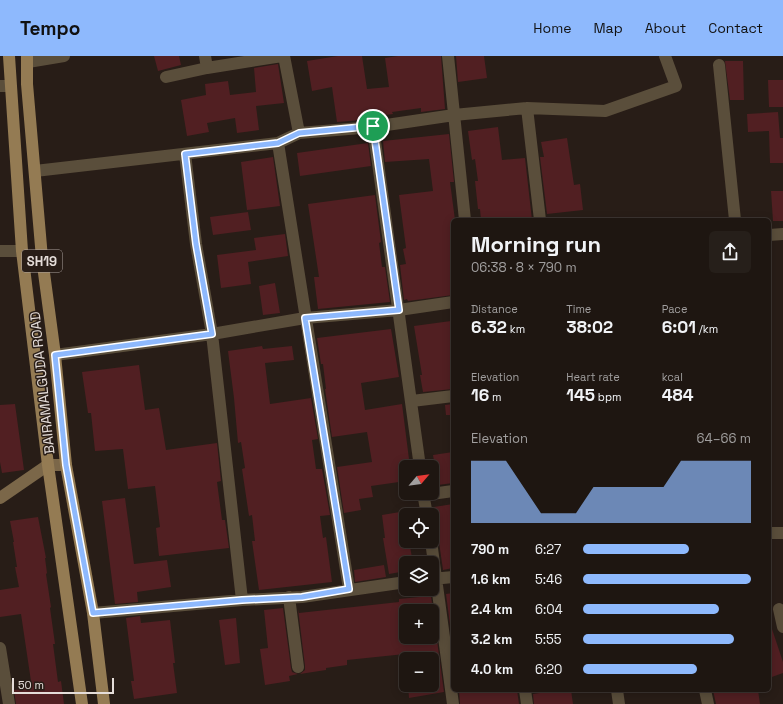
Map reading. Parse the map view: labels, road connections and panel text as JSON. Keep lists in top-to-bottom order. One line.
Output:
{"streets":{"main road":["SH19","BAIRAMALGUDA ROAD"]},"scale_bar":"50 m","north":"top right","page":{"header":"Tempo","nav":["Home","Map","About","Contact"],"heading":["Morning run","06:38 · 8 × 790 m"],"stats":[["Distance","6.32 km"],["Time","38:02"],["Pace","6:01 /km"],["Elevation","16 m"],["Heart rate","145 bpm"],["kcal","484"]],"chart":["Elevation","64–66 m"],"map_buttons":["+","−"],"list":[{"name":"790 m","note":"6:27"},{"name":"1.6 km","note":"5:46"},{"name":"2.4 km","note":"6:04"},{"name":"3.2 km","note":"5:55"},{"name":"4.0 km","note":"6:20"}],"scale":"50 m"}}
